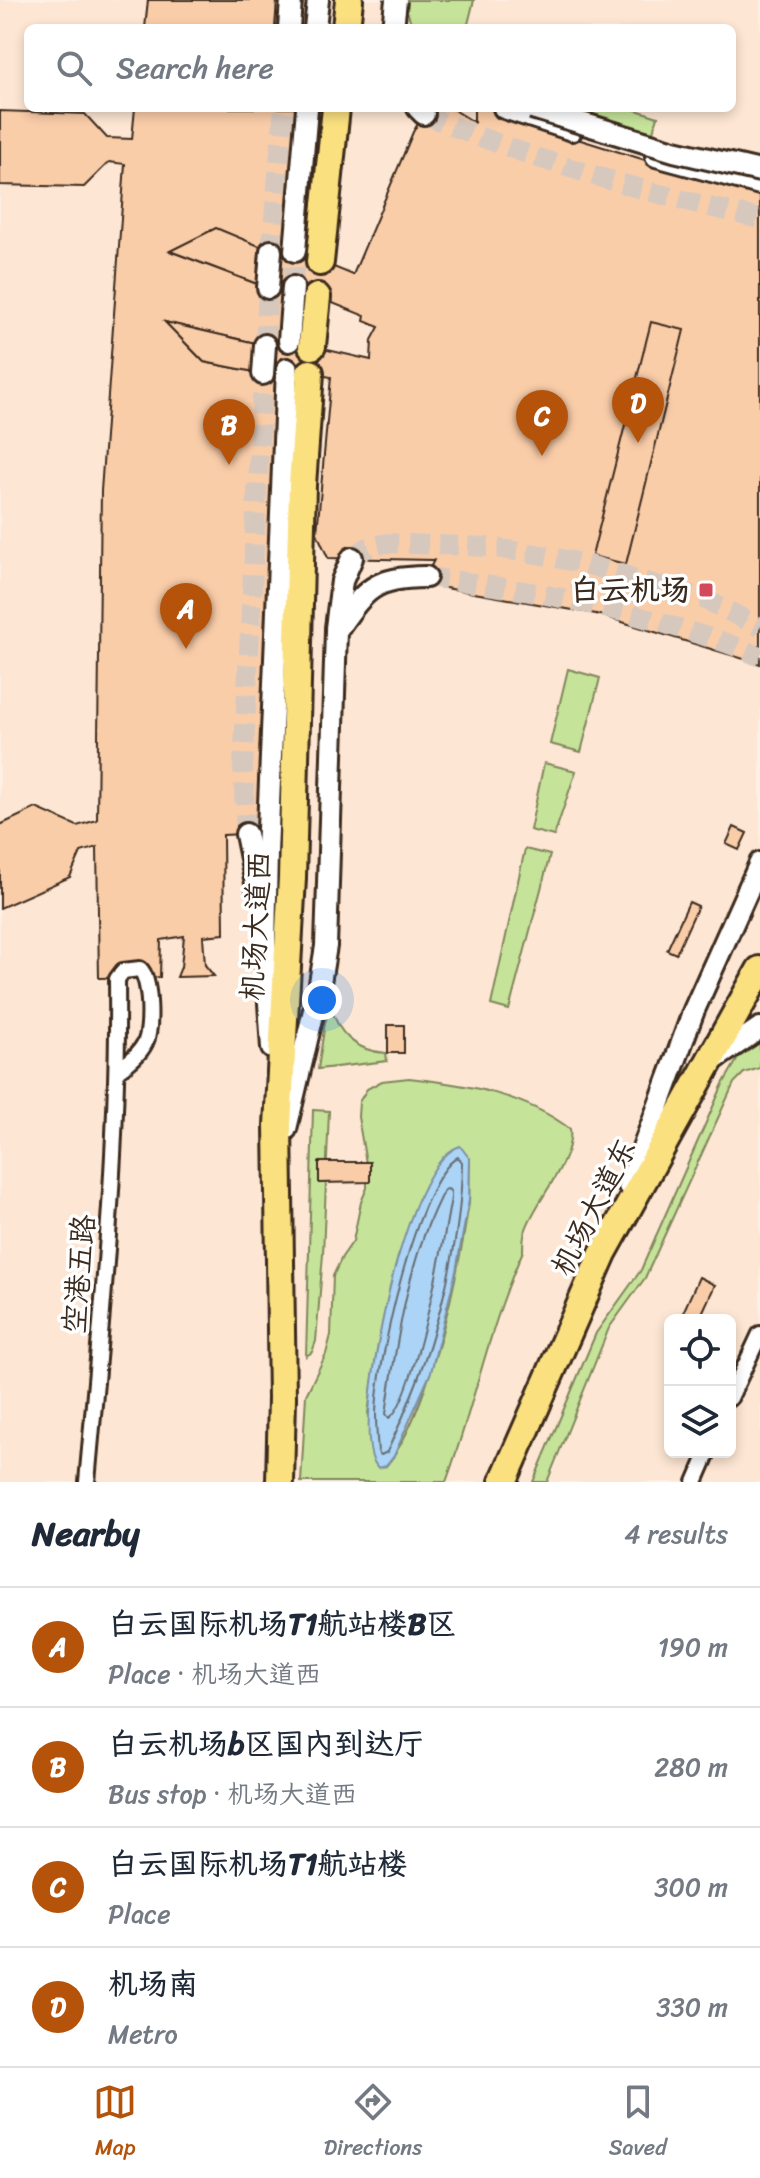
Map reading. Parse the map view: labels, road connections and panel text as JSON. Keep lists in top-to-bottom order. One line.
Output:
{"streets":{"highway":["机场大道西","机场大道东"],"street":["空港五路"]},"places":{"transit":["白云机场"]},"page":{"search":"Search here","pins":["D","C","B","A"],"heading":["Nearby","4 results"],"list":[{"mark":"A","name":"白云国际机场T1航站楼B区","note":"Place · 机场大道西","value":"190 m"},{"mark":"B","name":"白云机场b区国内到达厅","note":"Bus stop · 机场大道西","value":"280 m"},{"mark":"C","name":"白云国际机场T1航站楼","note":"Place","value":"300 m"},{"mark":"D","name":"机场南","note":"Metro","value":"330 m"}],"nav":["Map","Directions","Saved"]}}
